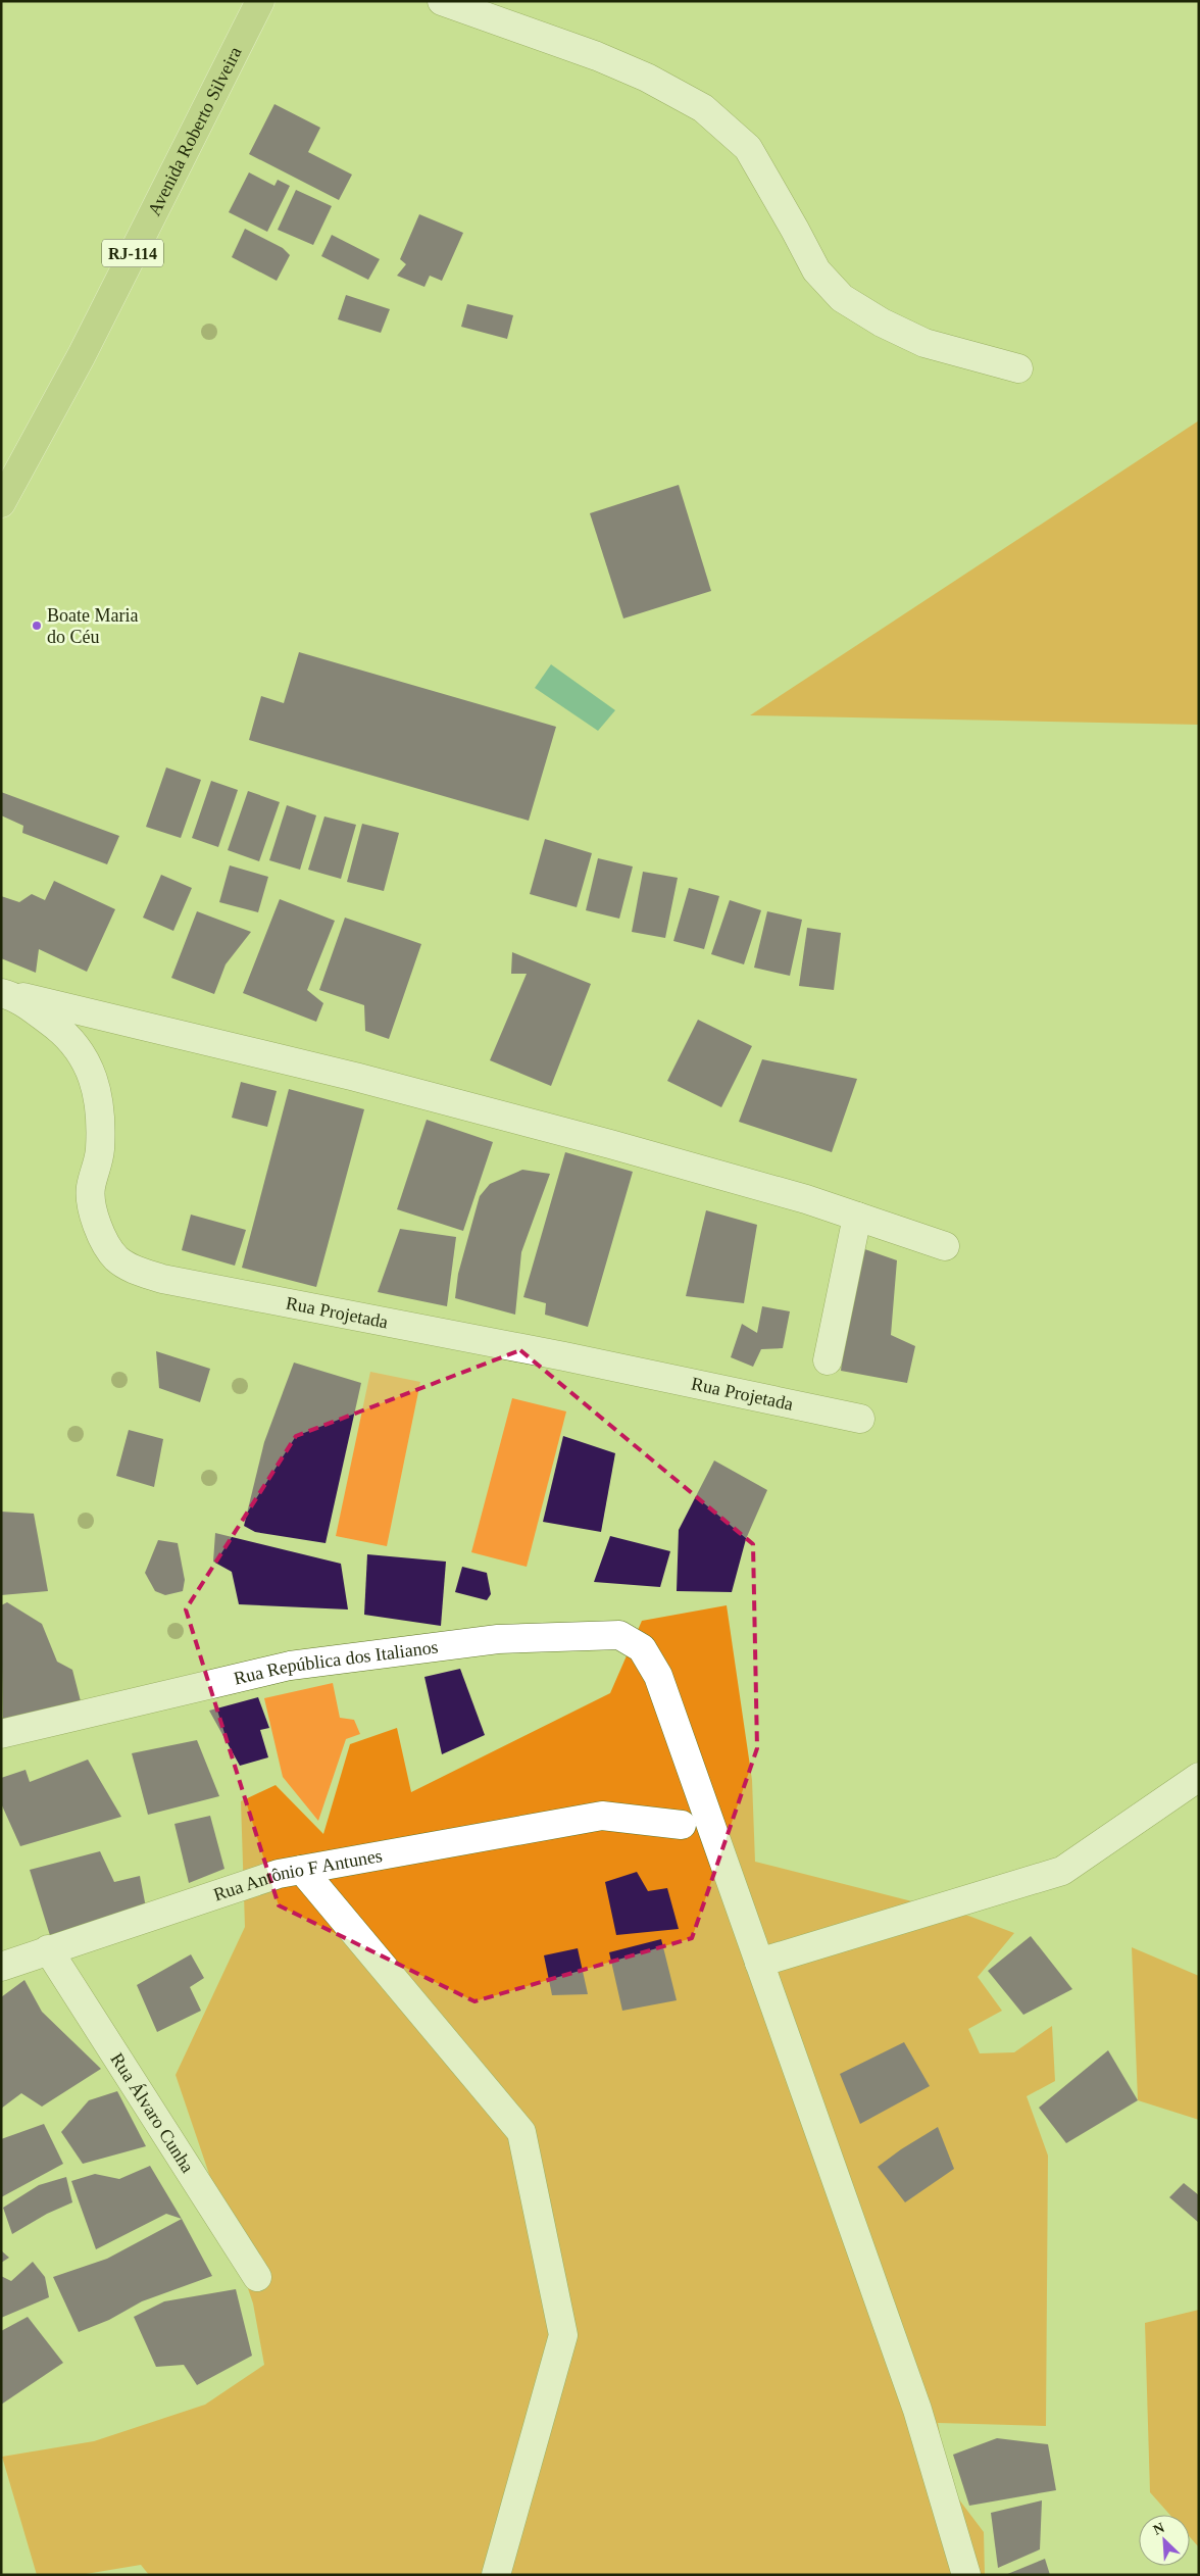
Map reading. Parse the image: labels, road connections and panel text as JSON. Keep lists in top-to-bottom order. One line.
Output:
{"streets":{"main road":["Avenida Roberto Silveira","RJ-114"],"street":["Rua Projetada","Rua República dos Italianos","Rua Antônio F Antunes","Rua Álvaro Cunha"]},"crossings":[["Rua Antônio F Antunes","Rua Álvaro Cunha"]],"places":["Boate Maria do Céu"],"north":"top left"}
